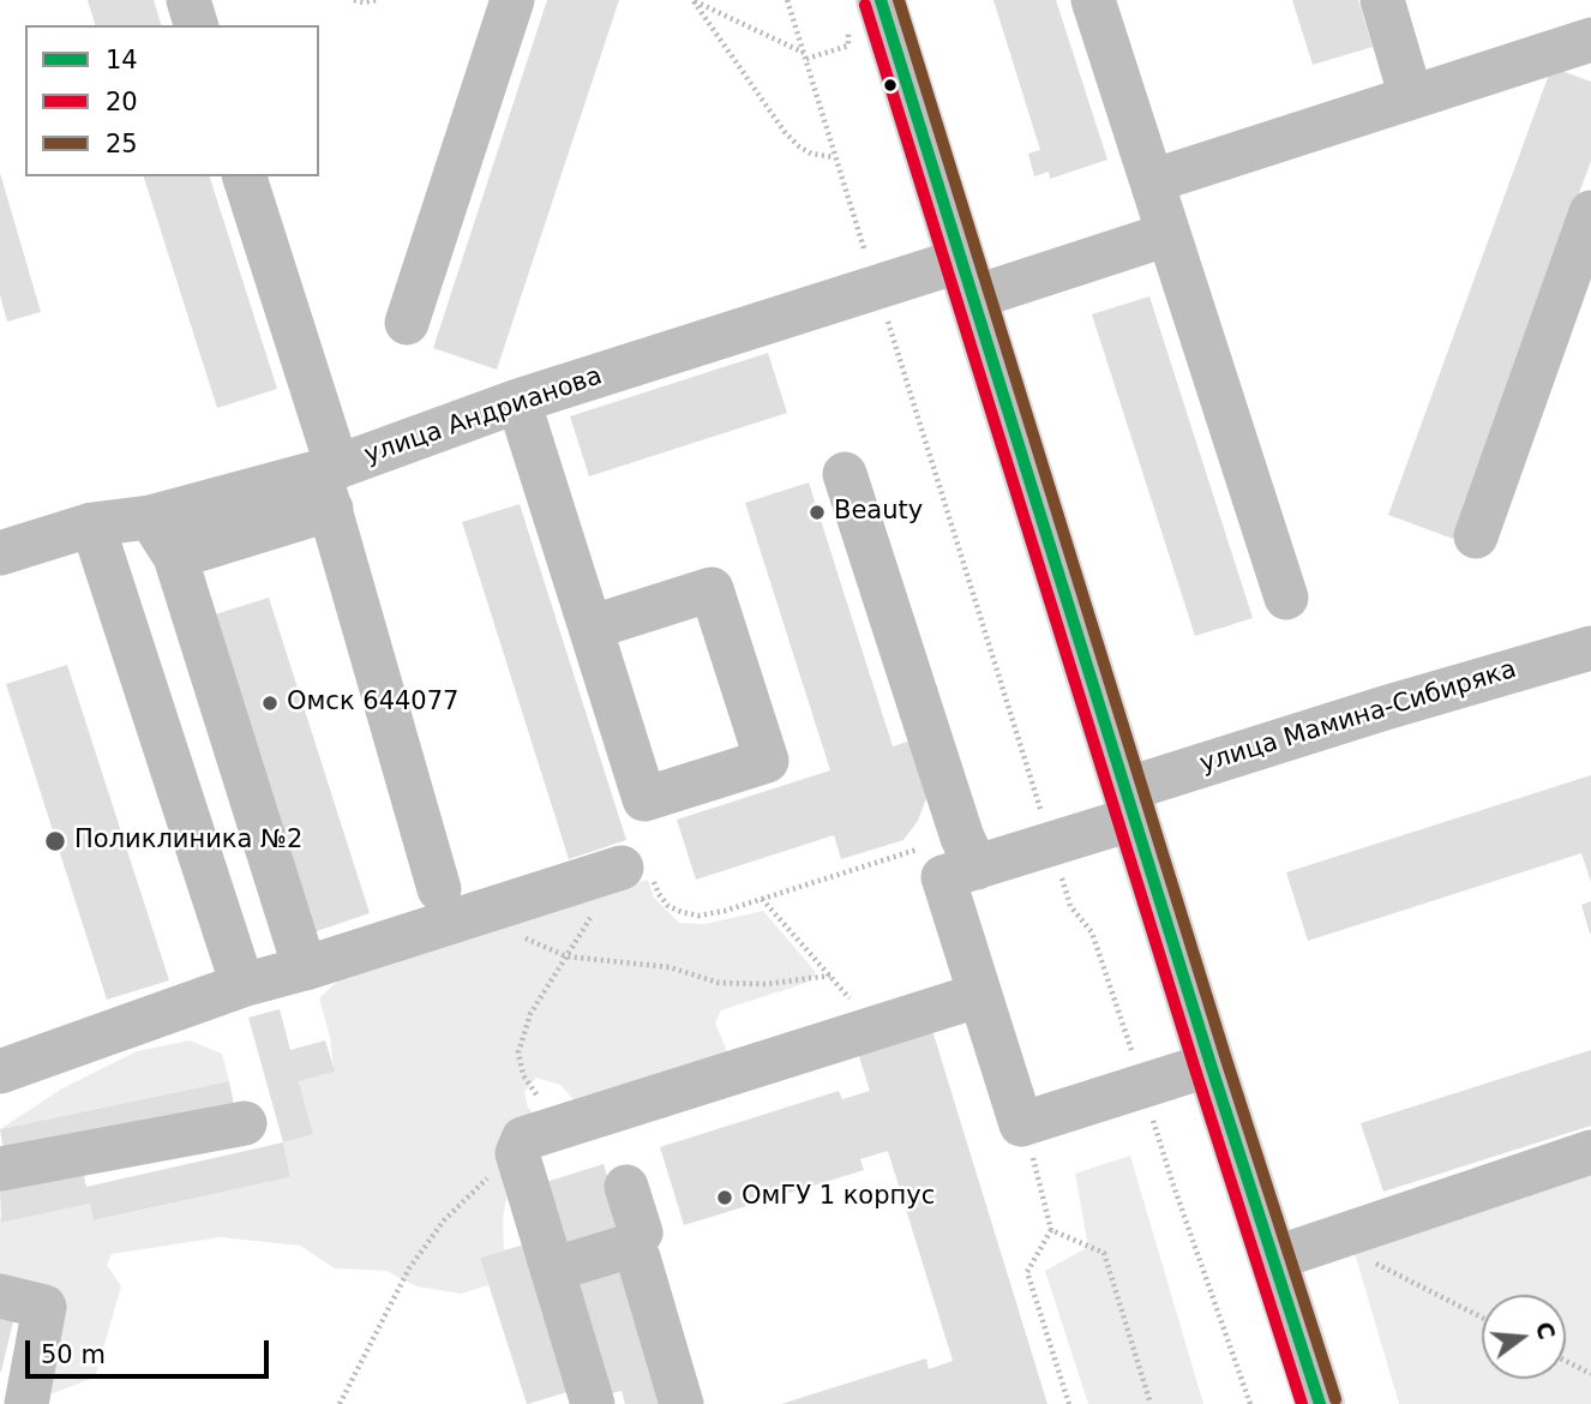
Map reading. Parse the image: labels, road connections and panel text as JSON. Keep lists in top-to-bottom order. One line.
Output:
{"streets":{"street":["улица Андрианова","улица Мамина-Сибиряка"]},"places":["Beauty","Омск 644077","Поликлиника №2","ОмГУ 1 корпус"],"lines":["transit line 14","transit line 25","transit line 20"],"legend":["14","20","25"],"scale_bar":"50 m","north":"right"}
